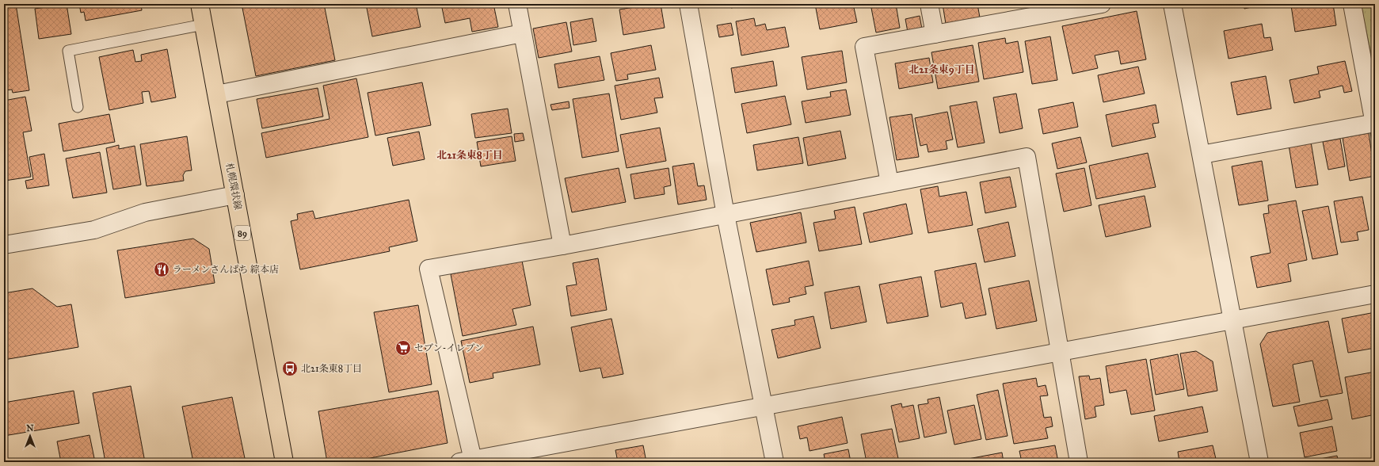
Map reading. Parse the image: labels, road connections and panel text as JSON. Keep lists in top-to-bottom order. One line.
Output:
{"streets":{"main road":["札幌環状線","89"]},"districts":["北21条東9丁目","北21条東8丁目"],"places":{"restaurant":["ラーメンさんぱち 綜本店"],"supermarket":["セブン-イレブン"],"bus stop":["北21条東8丁目"]},"north":"top"}
